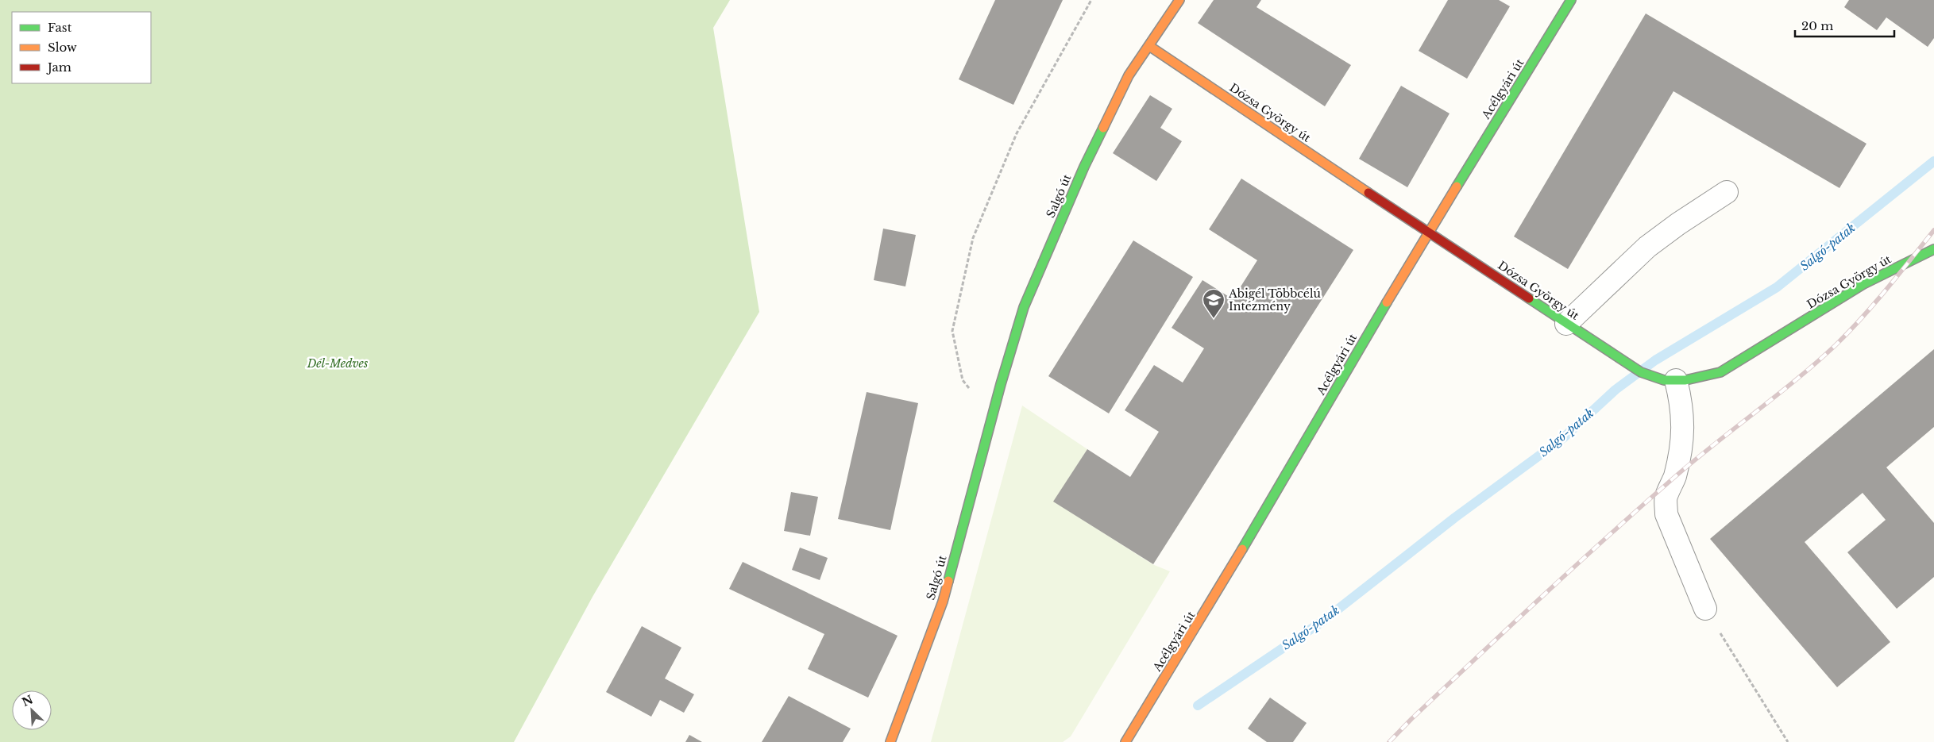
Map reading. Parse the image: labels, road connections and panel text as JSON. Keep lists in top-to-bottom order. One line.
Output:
{"streets":{"street":["Acélgyári út","Dózsa György út","Salgó út"]},"crossings":[["Acélgyári út","Dózsa György út"],["Dózsa György út","Salgó út"]],"water":["Salgó-patak"],"parks":["Dél-Medves"],"places":{"school or university":["Abigél Többcélú Intézmény"]},"legend":["Fast","Slow","Jam"],"scale_bar":"20 m","north":"top left"}
